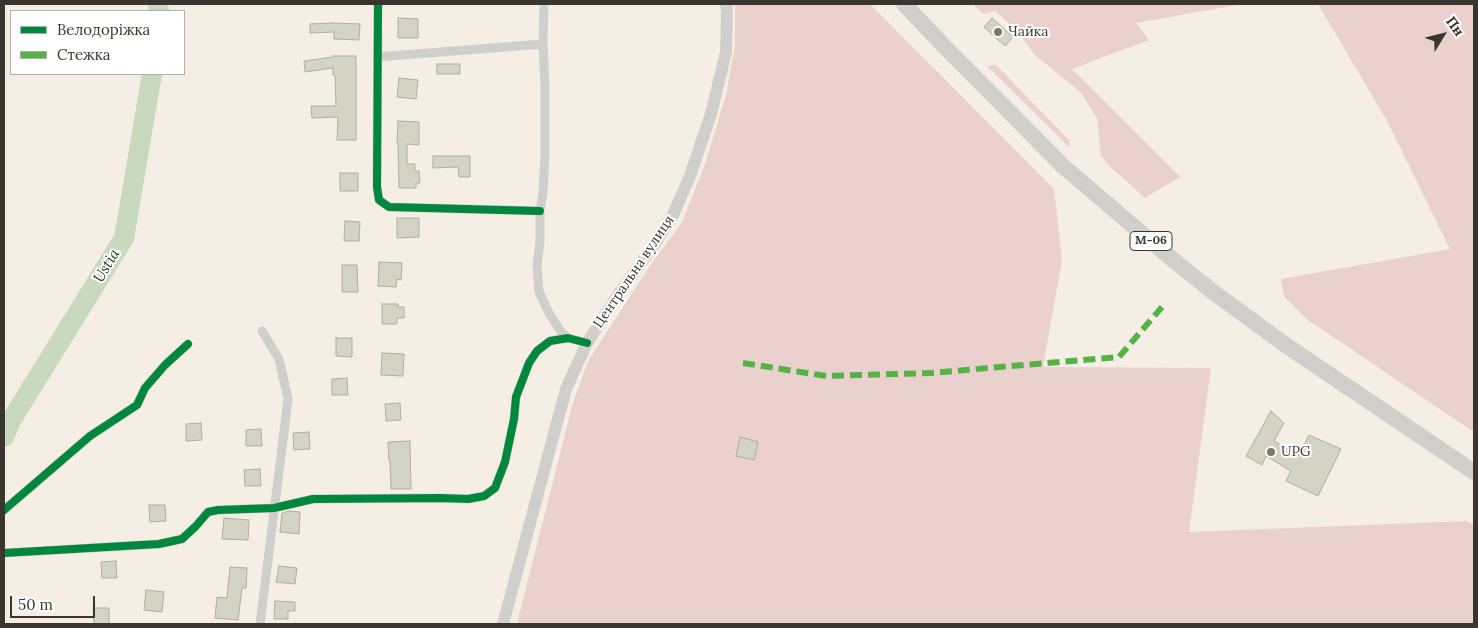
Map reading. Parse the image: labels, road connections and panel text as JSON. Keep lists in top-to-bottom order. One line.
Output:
{"streets":{"highway":["М-06"],"street":["Центральна вулиця"]},"water":["Ustia"],"places":["Чайка","UPG"],"legend":["Велодоріжка","Стежка"],"scale_bar":"50 m","north":"top right"}
